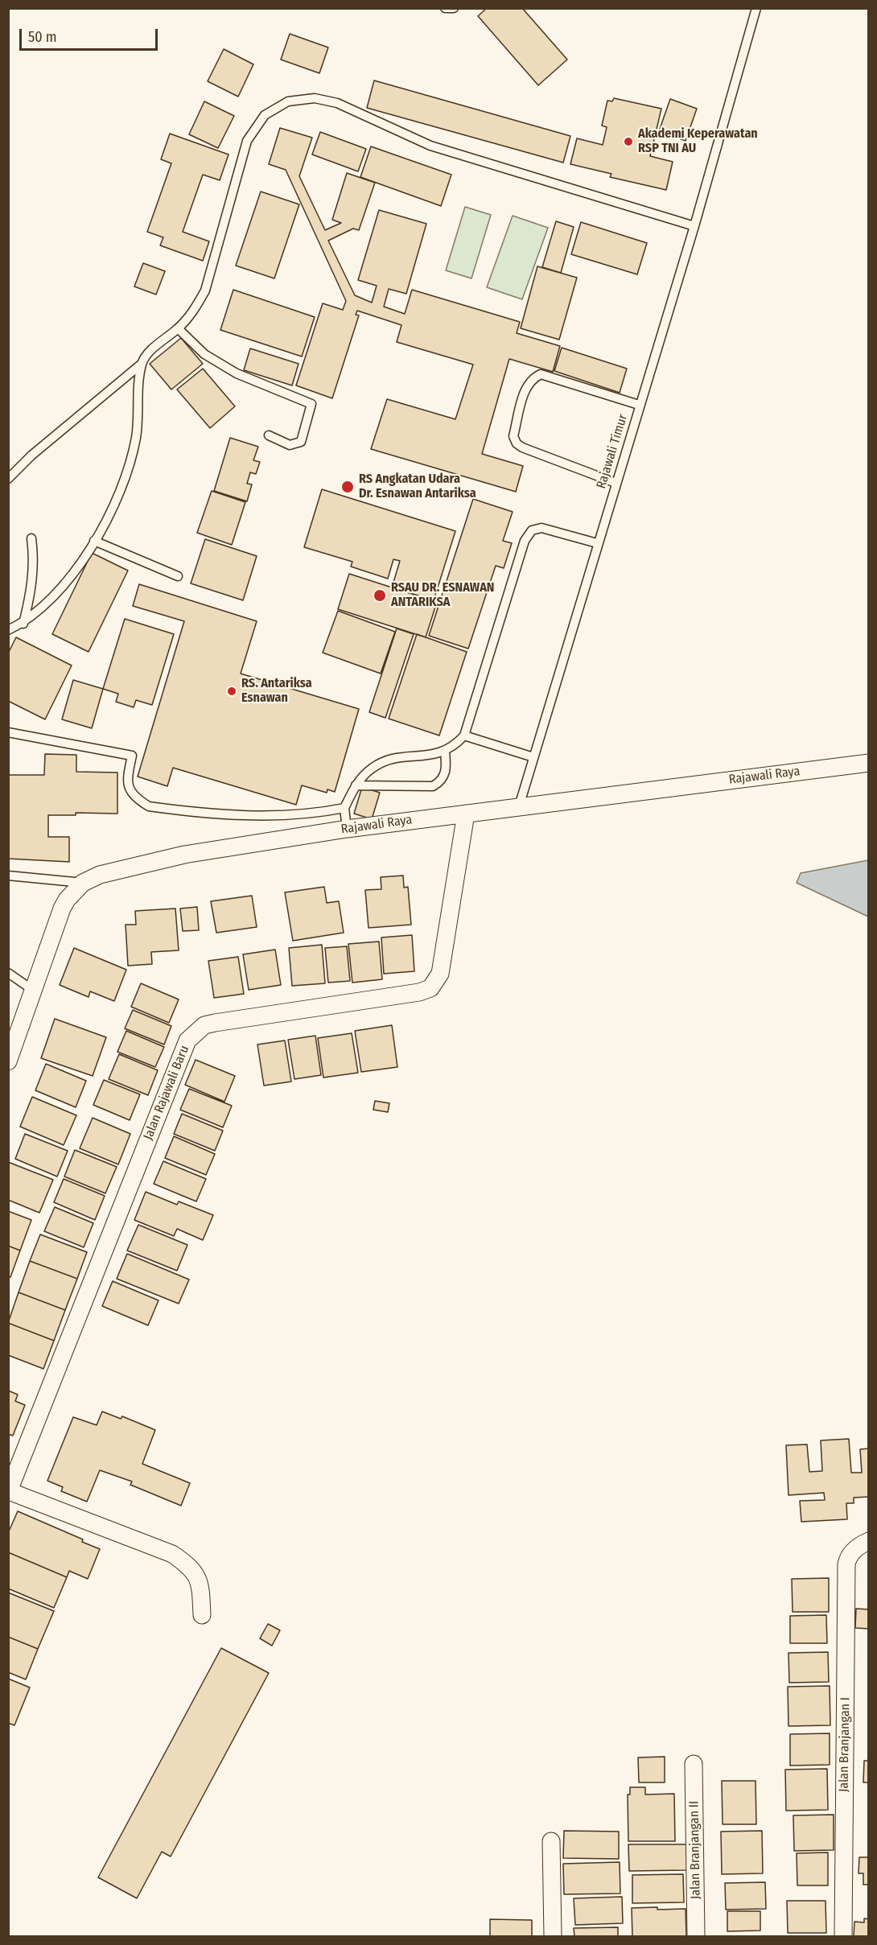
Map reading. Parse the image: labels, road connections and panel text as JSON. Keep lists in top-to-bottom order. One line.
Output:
{"streets":{"street":["Rajawali Raya","Jalan Rajawali Baru","Jalan Branjangan I","Jalan Branjangan II"],"lane":["Rajawali Timur"]},"crossings":[["Rajawali Timur","Rajawali Raya"],["Rajawali Raya","Jalan Rajawali Baru"]],"places":["Akademi Keperawatan RSP TNI AU","RS Angkatan Udara Dr. Esnawan Antariksa","RSAU DR. ESNAWAN ANTARIKSA","RS. Antariksa Esnawan"],"scale_bar":"50 m"}
